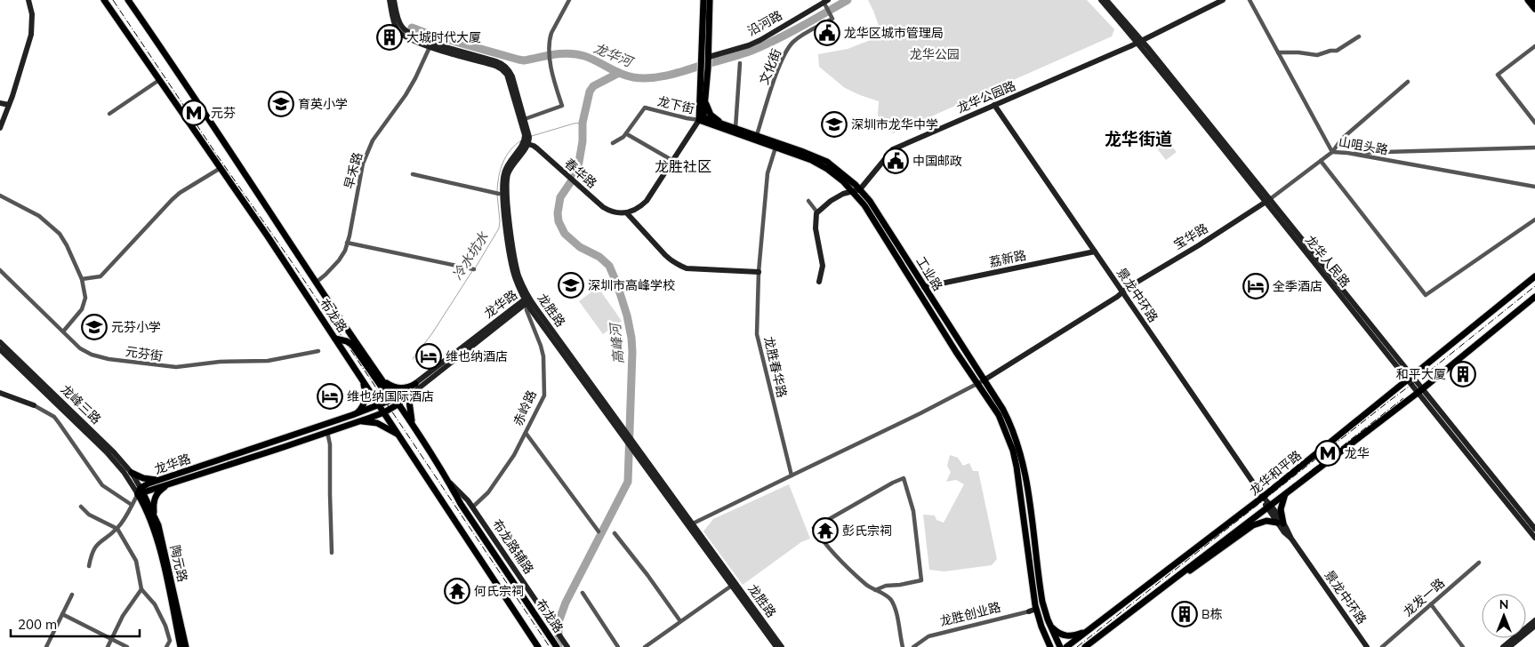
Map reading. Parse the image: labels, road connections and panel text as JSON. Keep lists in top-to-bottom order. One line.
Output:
{"streets":{"main road":["沿河路","龙华公园路","春华路","宝华路","荔新路","龙华人民路","工业路","景龙中环路","龙华路","龙胜路","布龙路","龙峰三路","龙华和平路","布龙路辅路","陶元路","龙胜创业路"],"street":["文化街","龙下街","山咀头路","早禾路","元芬街","龙胜春华路","赤岭路","龙发一路"]},"crossings":[["沿河路","文化街"],["文化街","工业路"],["龙华公园路","龙华人民路"],["龙华公园路","工业路"],["龙华公园路","景龙中环路"],["龙下街","工业路"],["早禾路","布龙路"],["春华路","龙胜路"],["宝华路","龙华人民路"],["宝华路","工业路"],["宝华路","景龙中环路"],["荔新路","工业路"],["荔新路","景龙中环路"],["龙华人民路","龙华和平路"],["工业路","龙胜春华路"],["工业路","龙胜创业路"],["景龙中环路","龙华和平路"],["龙华路","龙胜路"],["龙华路","布龙路"],["龙华路","龙峰三路"],["龙华路","赤岭路"],["龙华路","陶元路"],["龙胜路","赤岭路"],["布龙路","布龙路辅路"],["龙峰三路","陶元路"],["赤岭路","布龙路辅路"]],"districts":["龙华街道","龙胜社区"],"water":["龙华河","冷水坑水","高峰河"],"parks":["龙华公园"],"places":{"public building":["龙华区城市管理局","中国邮政"],"building":["大城时代大厦","和平大厦","B栋"],"school or university":["育英小学","深圳市龙华中学","深圳市高峰学校","元芬小学"],"metro station":["元芬","龙华"],"hotel":["全季酒店","维也纳酒店","维也纳国际酒店"],"temple":["彭氏宗祠","何氏宗祠"]},"scale_bar":"200 m","north":"top"}
